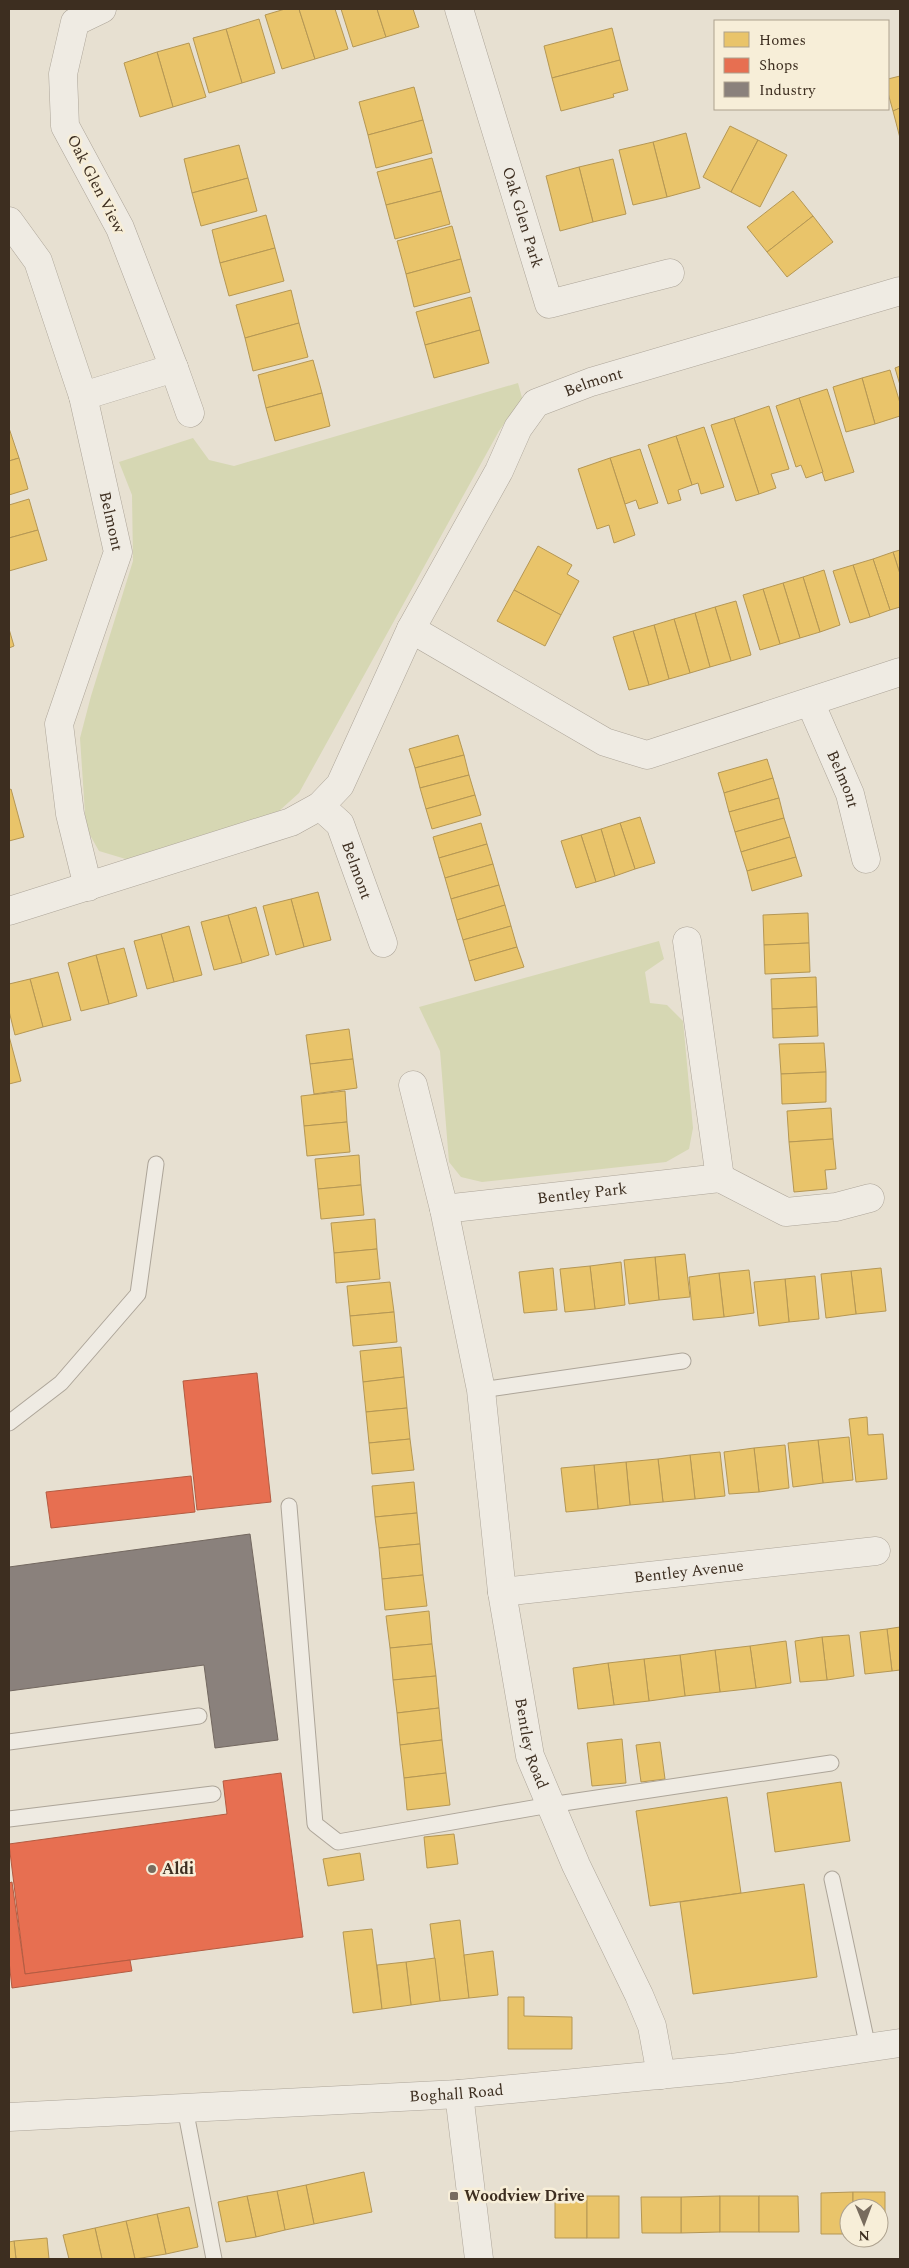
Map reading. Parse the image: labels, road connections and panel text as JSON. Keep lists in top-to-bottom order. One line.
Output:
{"streets":{"street":["Oak Glen View","Oak Glen Park","Belmont","Bentley Park","Bentley Avenue","Bentley Road","Boghall Road"]},"crossings":[["Bentley Avenue","Bentley Road"],["Bentley Road","Boghall Road"]],"places":{"other":["Aldi"],"transit":["Woodview Drive"]},"legend":["Homes","Shops","Industry"],"north":"bottom"}
